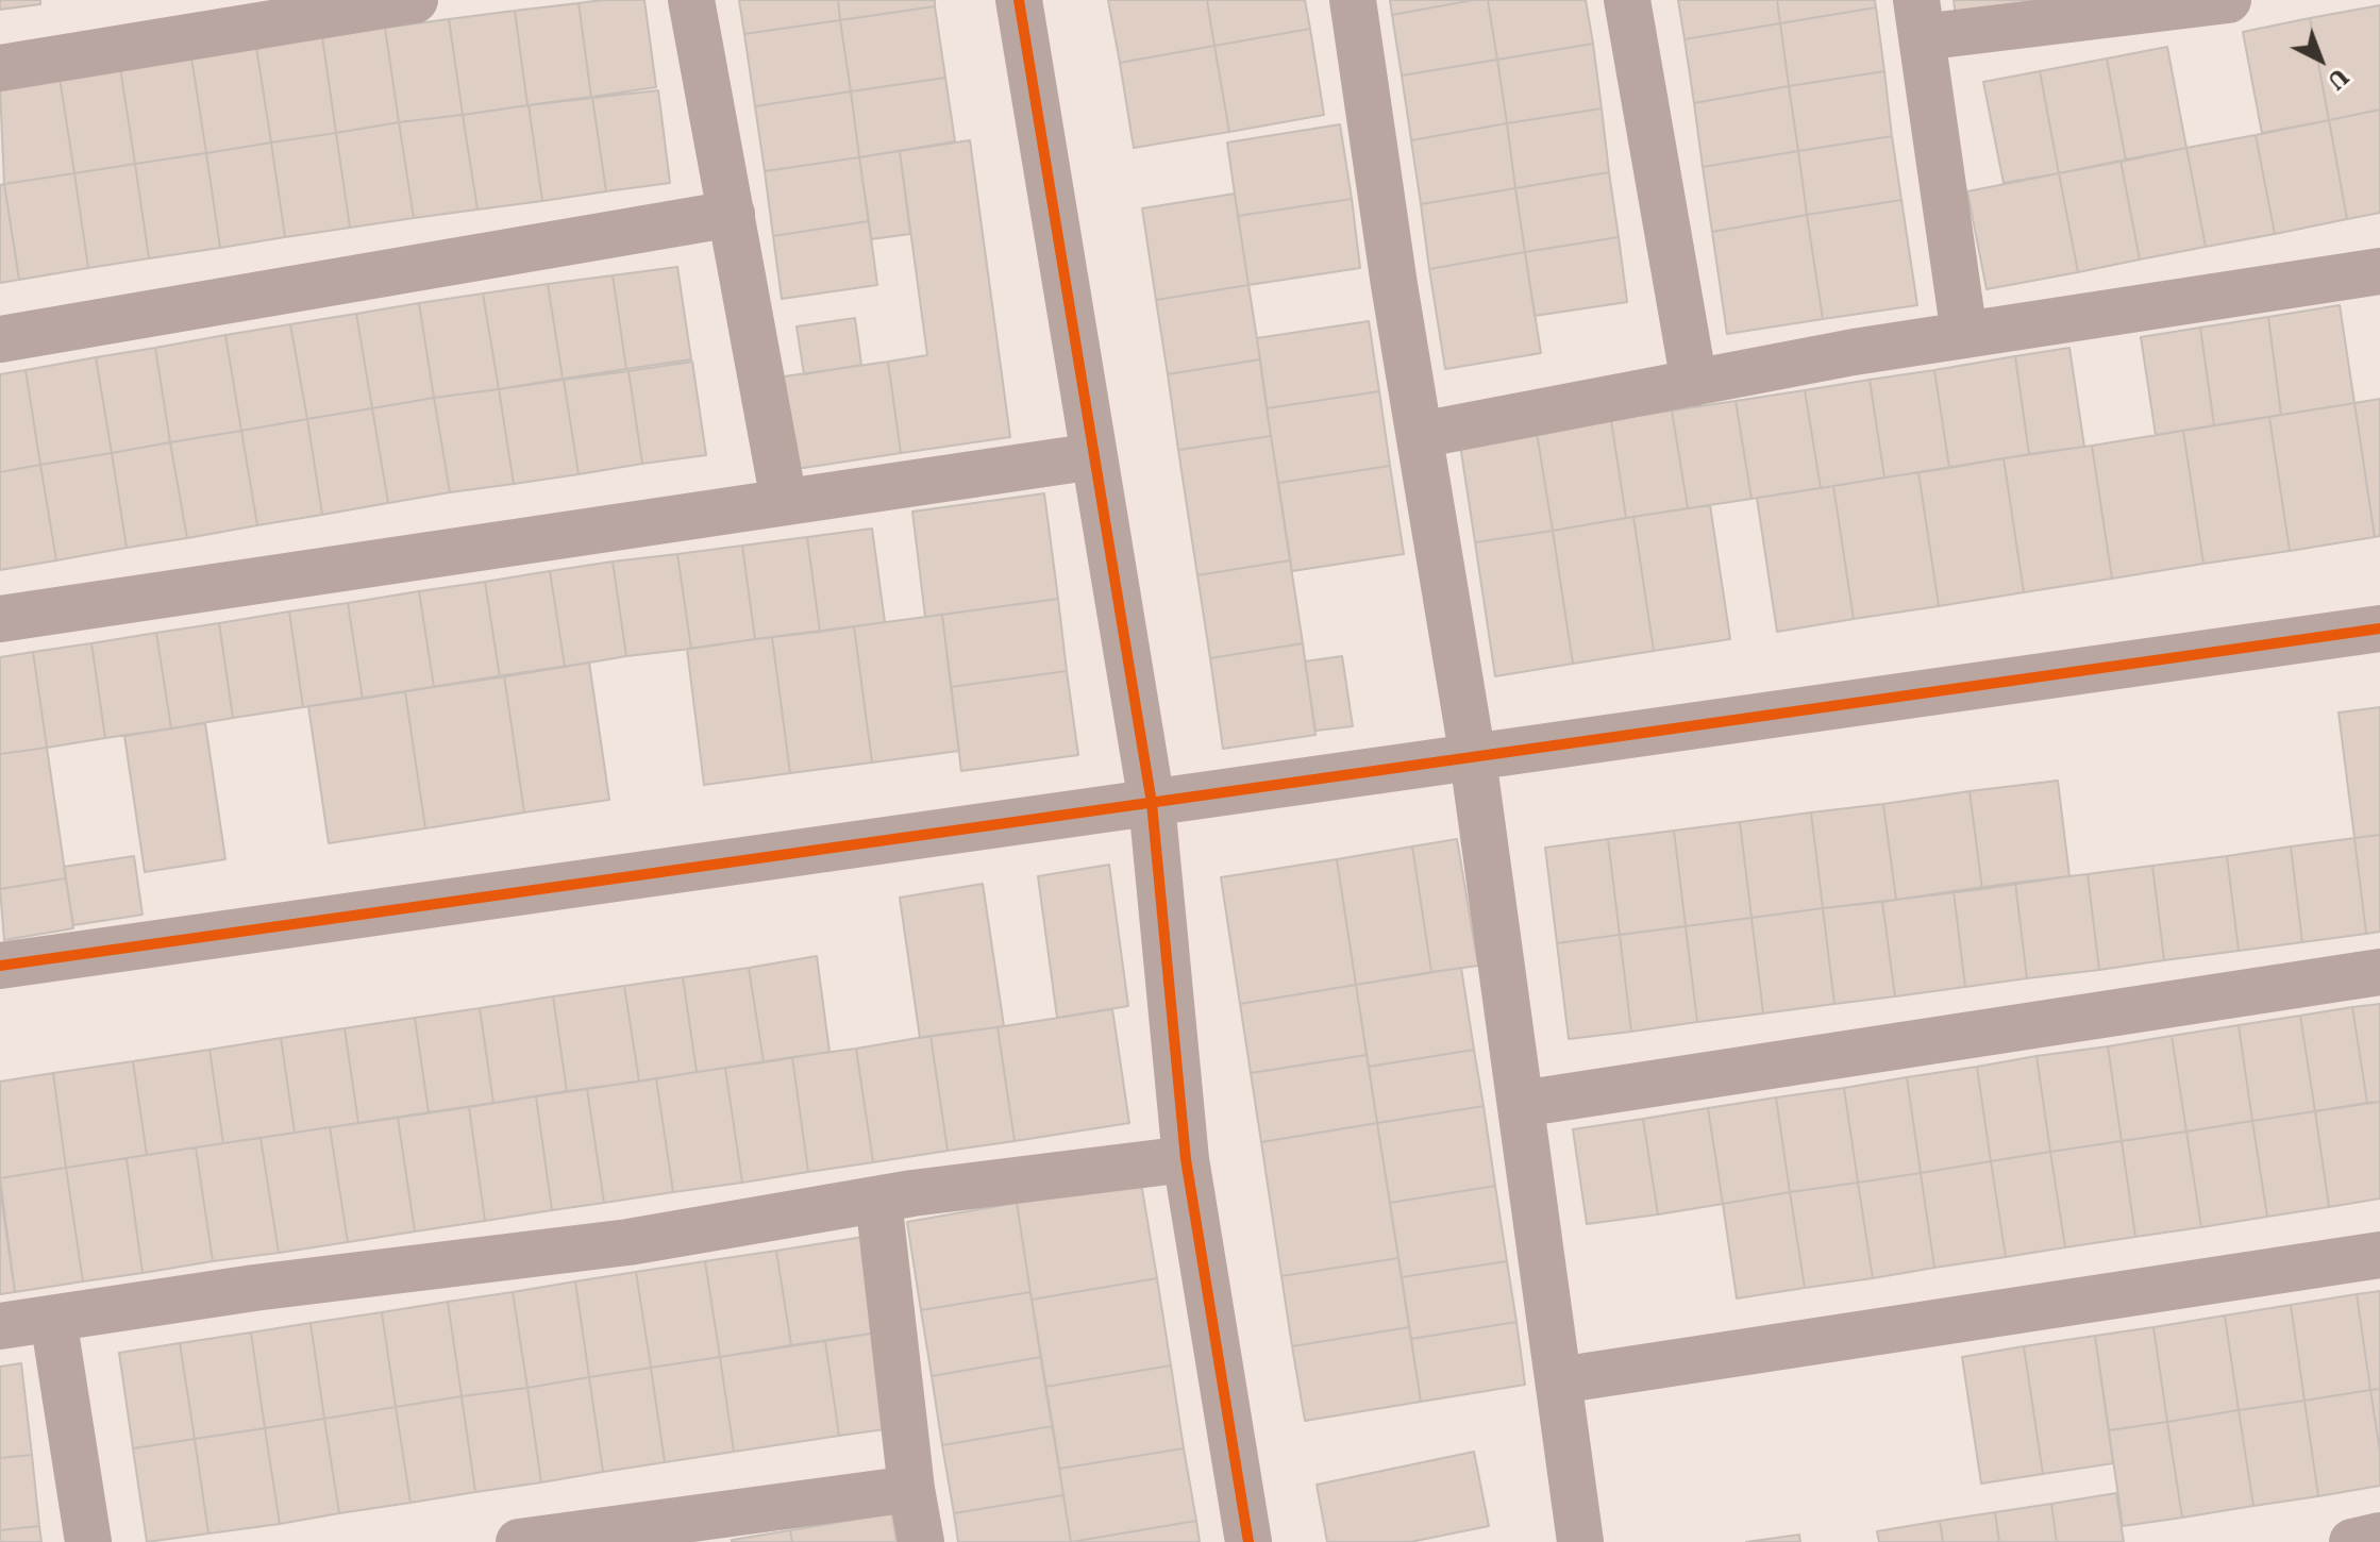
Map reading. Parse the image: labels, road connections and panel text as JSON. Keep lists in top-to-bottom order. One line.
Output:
{"north":"bottom right"}
